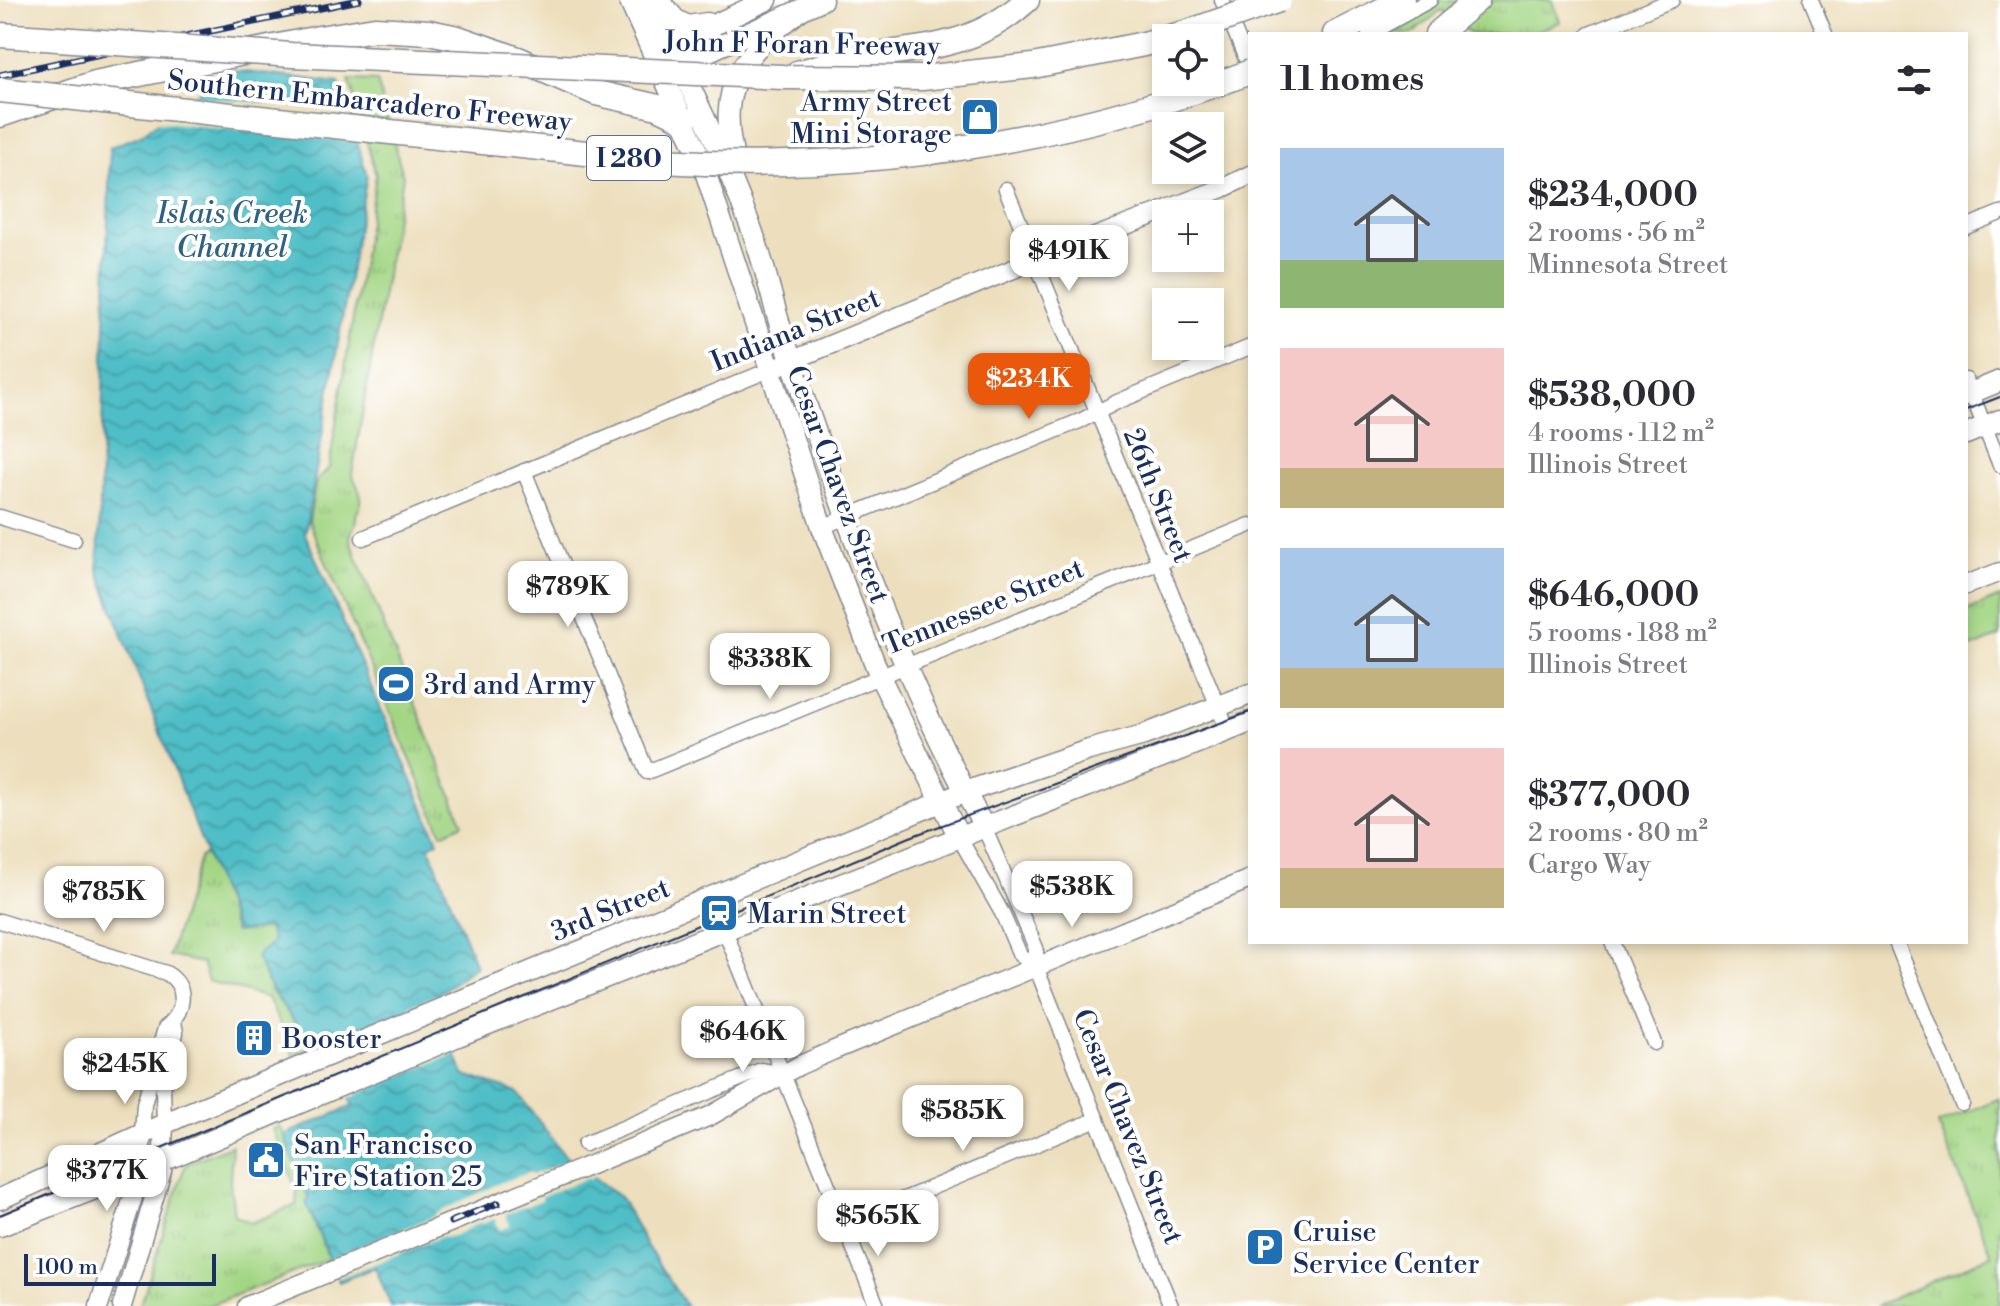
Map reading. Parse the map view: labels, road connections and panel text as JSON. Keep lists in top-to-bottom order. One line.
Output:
{"streets":{"highway":["John F Foran Freeway","Southern Embarcadero Freeway","I 280"],"main road":["Cesar Chavez Street","3rd Street"],"street":["Indiana Street","26th Street","Tennessee Street"]},"crossings":[["John F Foran Freeway","Southern Embarcadero Freeway"],["Indiana Street","Cesar Chavez Street"],["Indiana Street","26th Street"],["Indiana Street","Tennessee Street"],["Cesar Chavez Street","Tennessee Street"],["Cesar Chavez Street","3rd Street"],["26th Street","Tennessee Street"],["26th Street","3rd Street"]],"water":["Islais Creek Channel"],"places":{"shop":["Army Street Mini Storage"],"sports":["3rd and Army"],"station":["Marin Street"],"building":["Booster"],"public building":["San Francisco Fire Station 25"],"parking":["Cruise Service Center"]},"scale_bar":"100 m","page":{"map_buttons":["+","−"],"heading":"11 homes","list":[{"name":"$234,000","note":"2 rooms · 56 m² · Minnesota Street"},{"name":"$538,000","note":"4 rooms · 112 m² · Illinois Street"},{"name":"$646,000","note":"5 rooms · 188 m² · Illinois Street"},{"name":"$377,000","note":"2 rooms · 80 m² · Cargo Way"}],"price":["$491K","$234K","$789K","$338K","$538K","$785K","$646K","$245K","$585K","$377K","$565K"],"scale":"100 m"}}
